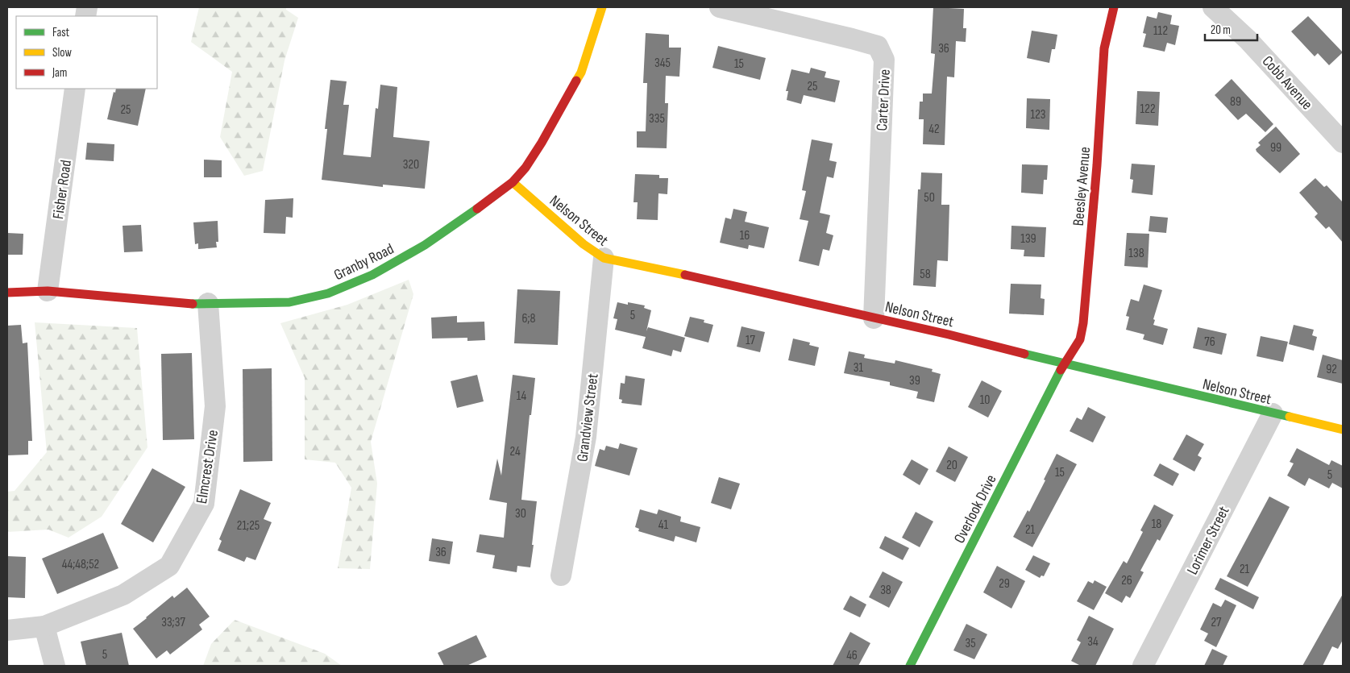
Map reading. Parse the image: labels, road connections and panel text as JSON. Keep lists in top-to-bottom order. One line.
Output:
{"streets":{"street":["Cobb Avenue","Carter Drive","Beesley Avenue","Fisher Road","Nelson Street","Granby Road","Grandview Street","Elmcrest Drive","Overlook Drive","Lorimer Street"]},"crossings":[["Carter Drive","Nelson Street"],["Beesley Avenue","Nelson Street"],["Beesley Avenue","Overlook Drive"],["Fisher Road","Granby Road"],["Nelson Street","Granby Road"],["Nelson Street","Grandview Street"],["Nelson Street","Overlook Drive"],["Nelson Street","Lorimer Street"],["Granby Road","Elmcrest Drive"]],"house_numbers":["112","36","345","15","25","89","122","25","123","335","42","99","320","50","16","139","138","58","5","6;8","17","76","31","92","39","14","10","24","20","15","5","30","18","41","21;25","21","36","44;48;52","21","26","29","38","33;37","27","34","35","5","46"],"legend":["Fast","Slow","Jam"],"scale_bar":"20 m"}
